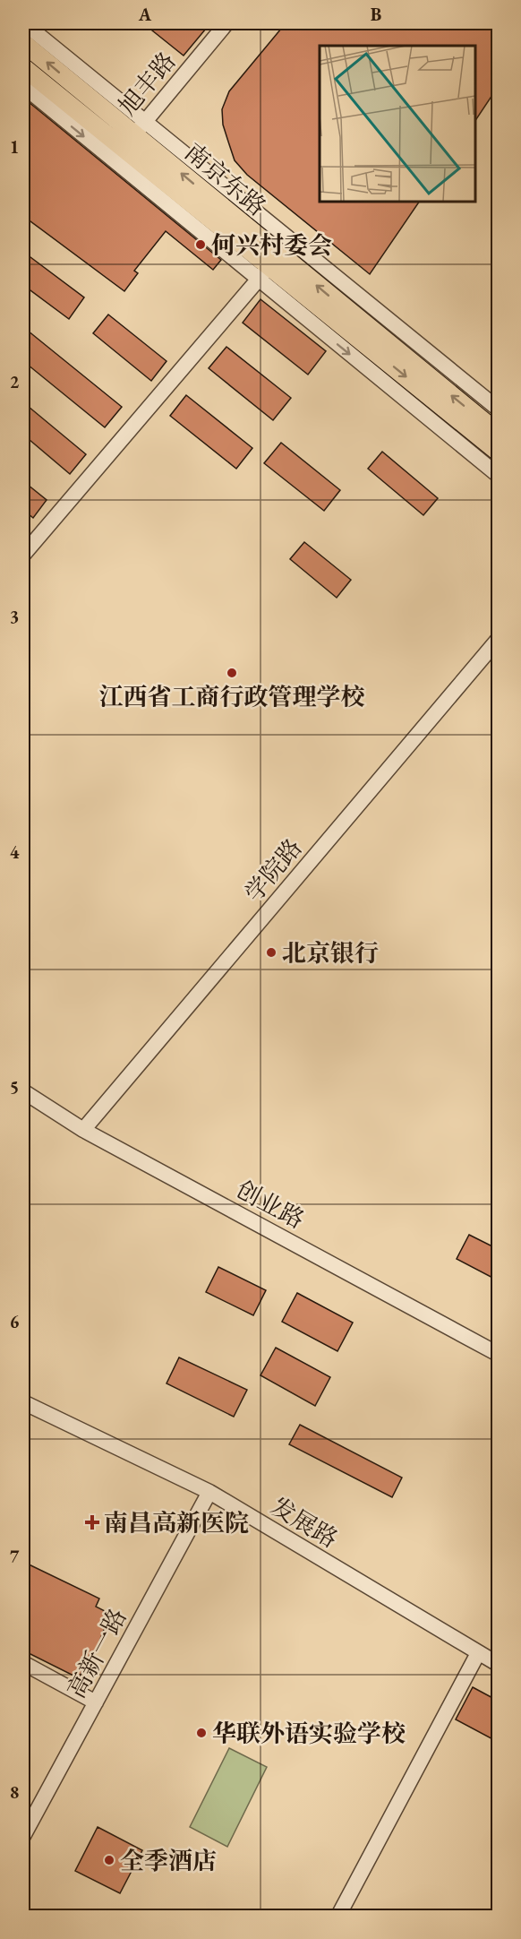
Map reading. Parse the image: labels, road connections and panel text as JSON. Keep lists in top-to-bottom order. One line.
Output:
{"streets":{"main road":["南京东路"],"street":["旭丰路","学院路","创业路","发展路","高新一路"]},"crossings":[["旭丰路","南京东路"],["学院路","创业路"],["发展路","高新一路"]],"places":{"other":["何兴村委会","江西省工商行政管理学校","北京银行","华联外语实验学校","全季酒店"],"health":["南昌高新医院"]},"grid":{"columns":["A","B"],"rows":["1","2","3","4","5","6","7","8"]}}
